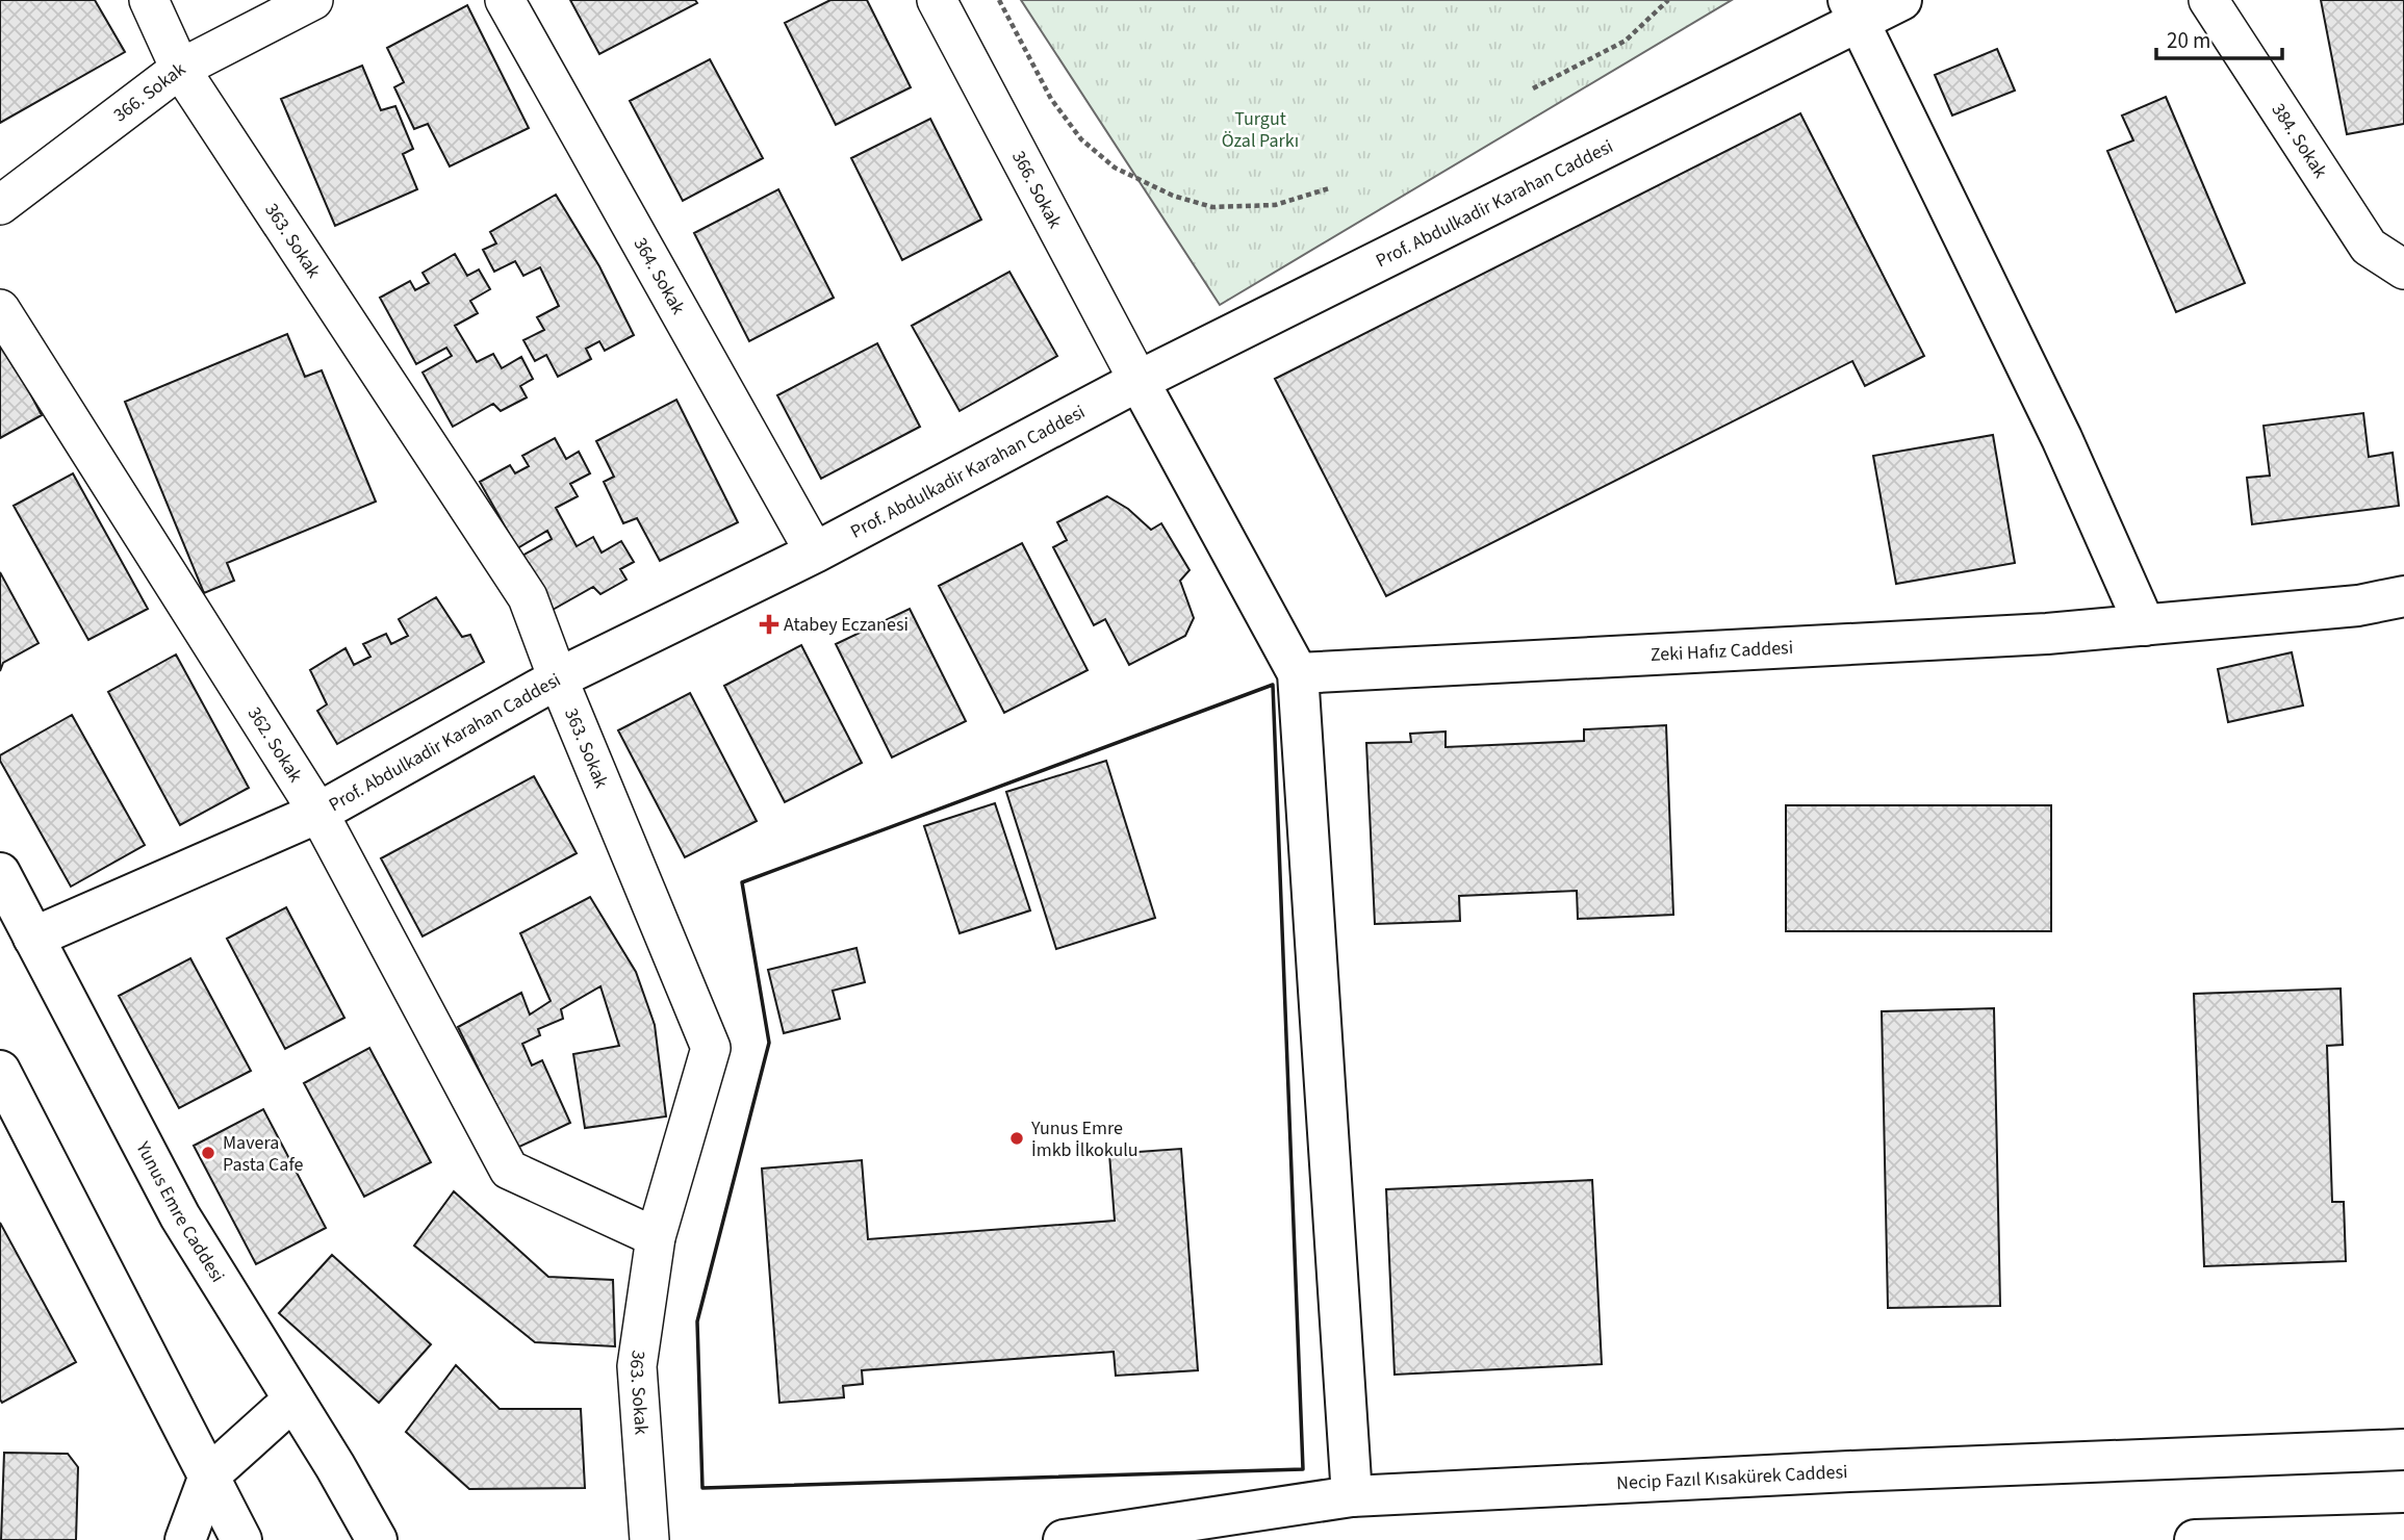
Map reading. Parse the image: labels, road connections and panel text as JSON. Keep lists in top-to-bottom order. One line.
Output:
{"streets":{"main road":["Prof. Abdulkadir Karahan Caddesi","Zeki Hafız Caddesi","Yunus Emre Caddesi","Necip Fazıl Kısakürek Caddesi"],"street":["366. Sokak","384. Sokak","363. Sokak","364. Sokak","362. Sokak"]},"crossings":[["366. Sokak","Prof. Abdulkadir Karahan Caddesi"],["366. Sokak","363. Sokak"],["Prof. Abdulkadir Karahan Caddesi","363. Sokak"],["Prof. Abdulkadir Karahan Caddesi","364. Sokak"],["Prof. Abdulkadir Karahan Caddesi","362. Sokak"],["Prof. Abdulkadir Karahan Caddesi","Yunus Emre Caddesi"],["363. Sokak","362. Sokak"]],"parks":["Turgut Özal Parkı"],"places":{"health":["Atabey Eczanesi"],"other":["Yunus Emre İmkb İlkokulu","Mavera Pasta Cafe"]},"scale_bar":"20 m"}
